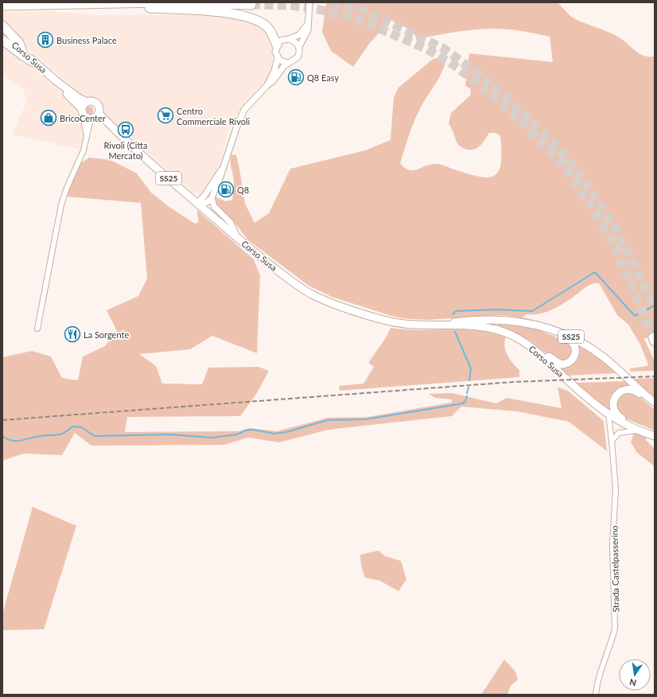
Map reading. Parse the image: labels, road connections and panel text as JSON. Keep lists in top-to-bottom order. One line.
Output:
{"streets":{"main road":["Corso Susa","SS25"],"street":["Strada Castelpasserino"]},"crossings":[["Corso Susa","SS25"],["Corso Susa","Strada Castelpasserino"]],"places":{"building":["Business Palace"],"fuel station":["Q8 Easy","Q8"],"supermarket":["Centro Commerciale Rivoli"],"shop":["BricoCenter"],"bus stop":["Rivoli (Citta Mercato)"],"restaurant":["La Sorgente"]},"north":"bottom"}
